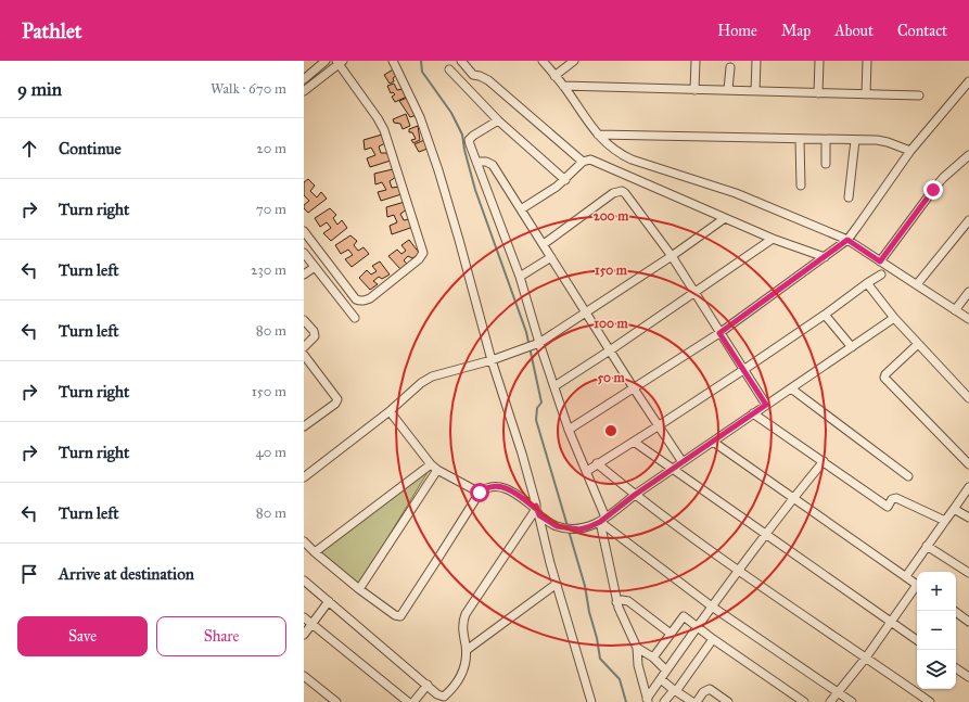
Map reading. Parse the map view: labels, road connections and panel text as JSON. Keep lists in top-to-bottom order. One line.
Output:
{"page":{"header":"Pathlet","nav":["Home","Map","About","Contact"],"heading":["9 min","Walk · 670 m"],"list":[["Continue","20 m"],["Turn right","70 m"],["Turn left","230 m"],["Turn left","80 m"],["Turn right","150 m"],["Turn right","40 m"],["Turn left","80 m"],"Arrive at destination"],"map_buttons":["+","−"],"buttons":["Save","Share"]},"rings":["200 m","150 m","100 m","50 m"]}
